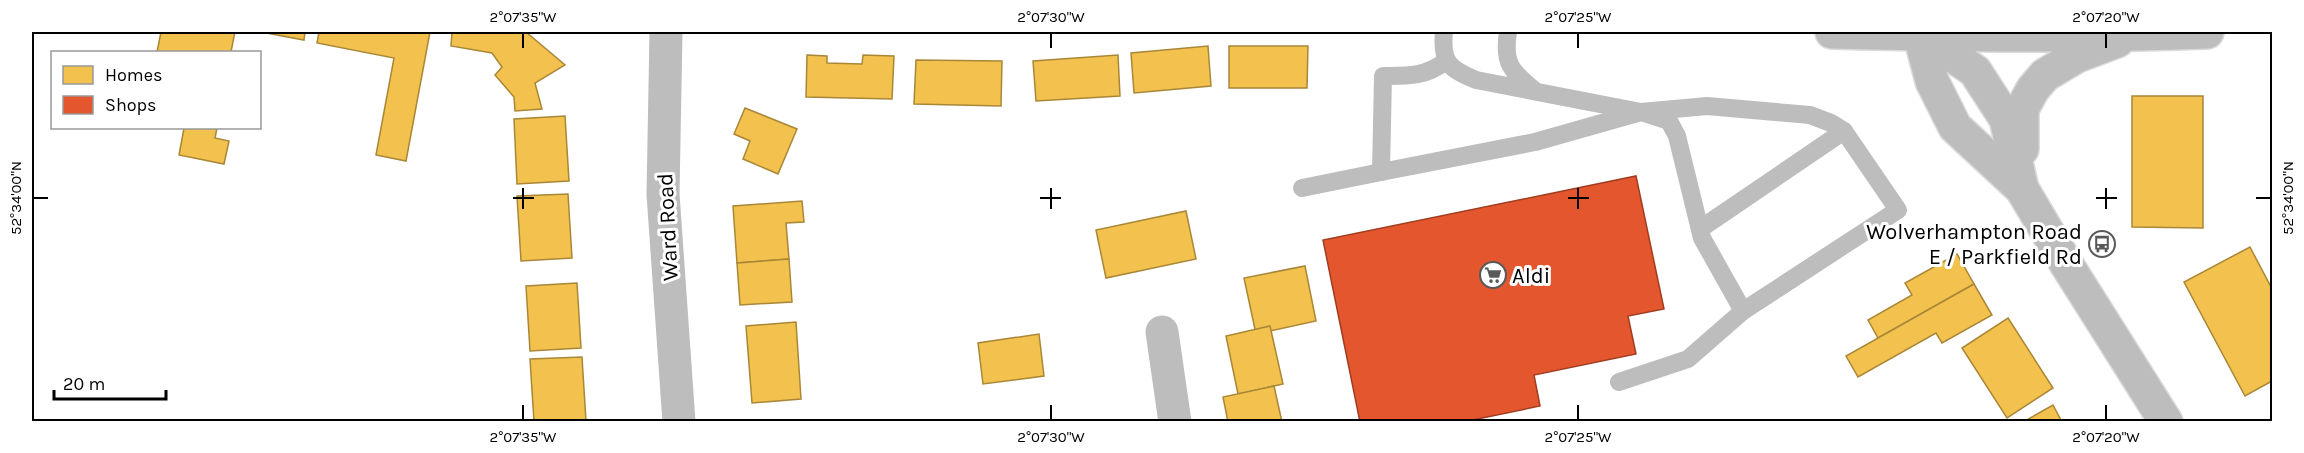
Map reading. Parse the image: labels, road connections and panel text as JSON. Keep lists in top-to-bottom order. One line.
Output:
{"streets":{"main road":["Ward Road"]},"places":{"bus stop":["Wolverhampton Road E / Parkfield Rd"],"supermarket":["Aldi"]},"legend":["Homes","Shops"],"scale_bar":"20 m","coordinates":["2°07'35\"W","2°07'30\"W","2°07'25\"W","2°07'20\"W","52°34'00\"N"]}
